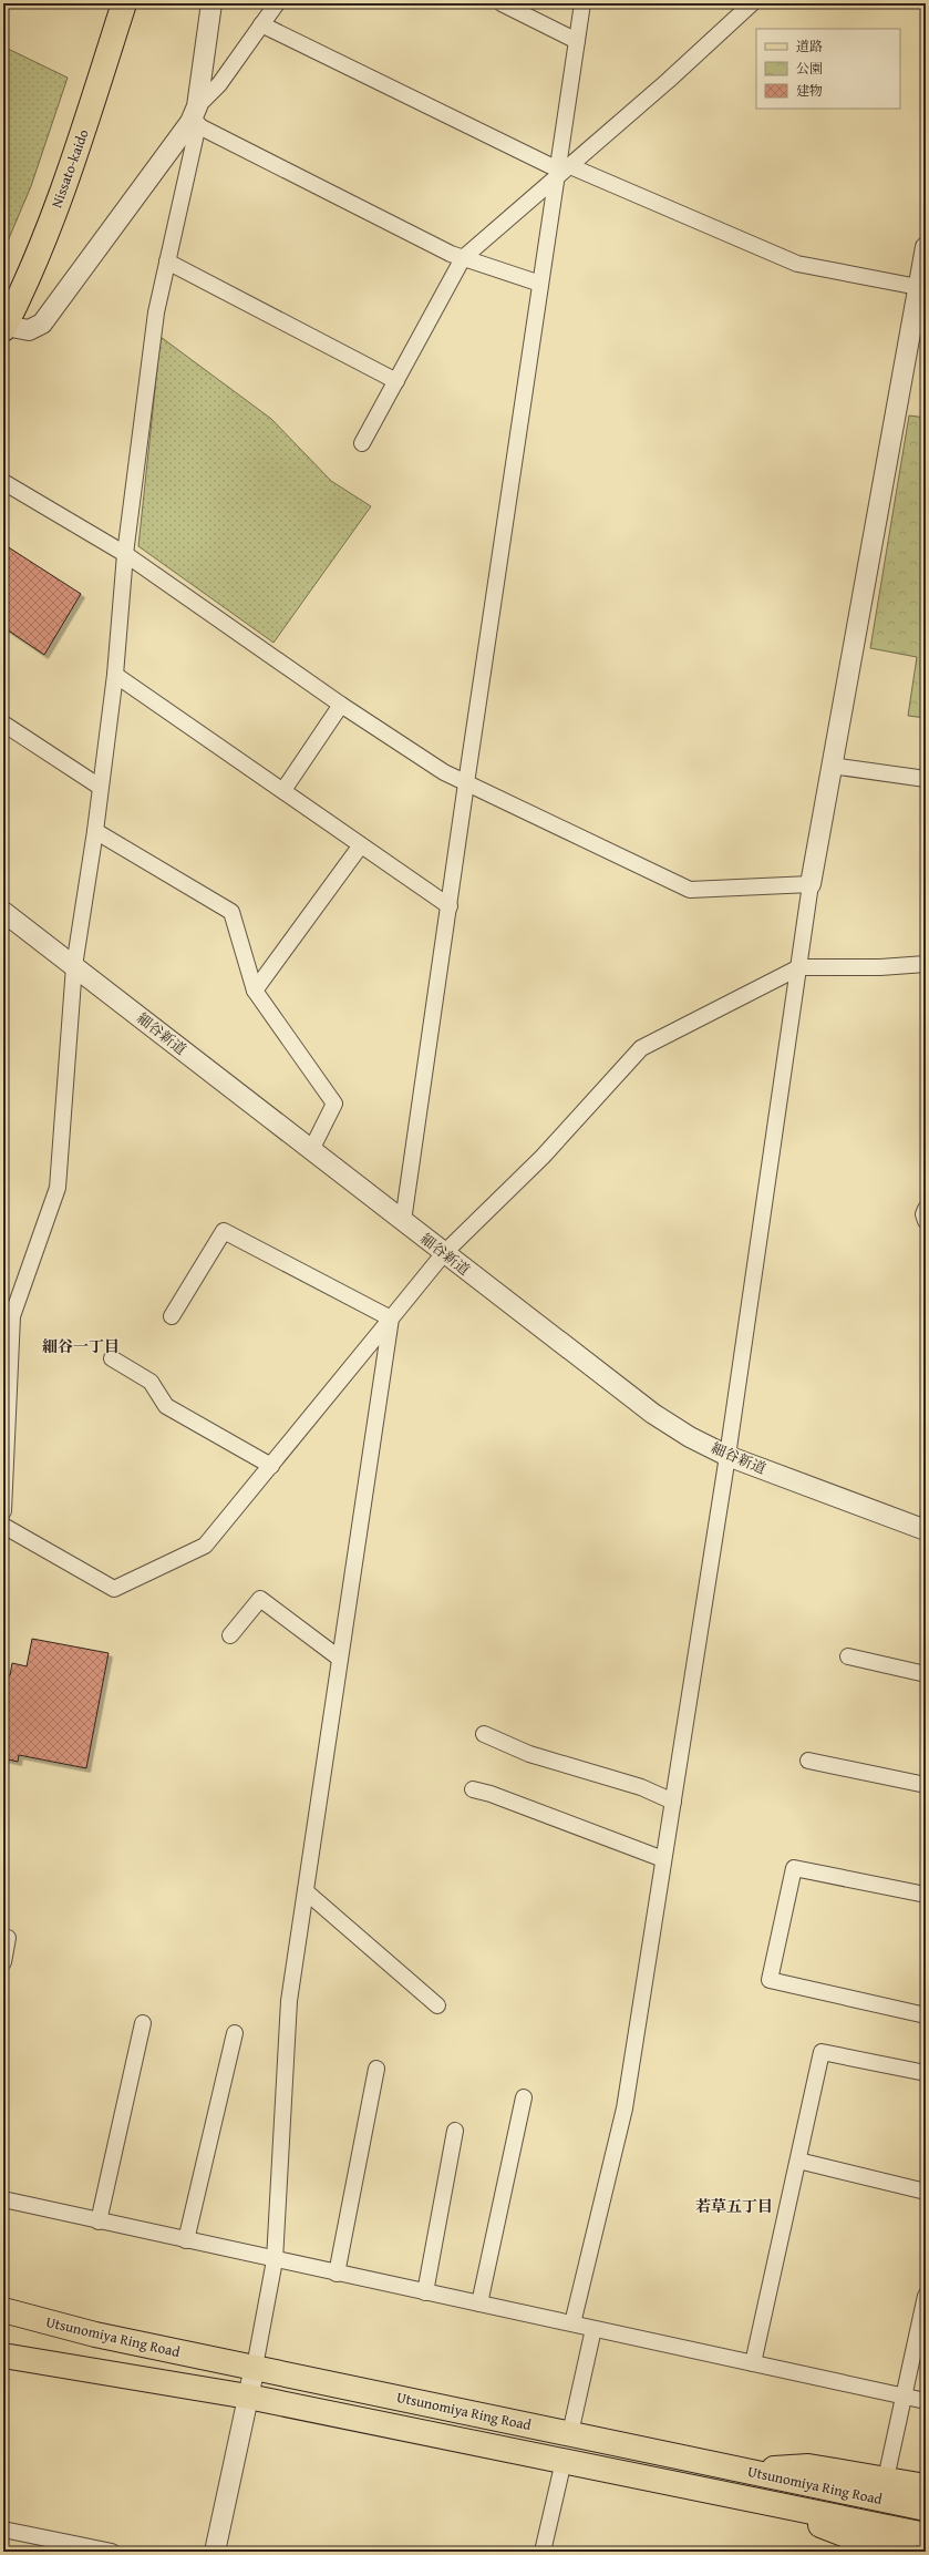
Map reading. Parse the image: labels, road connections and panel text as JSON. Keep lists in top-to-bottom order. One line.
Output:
{"streets":{"main road":["Nissato-kaido","Utsunomiya Ring Road"],"street":["細谷新道"]},"districts":["細谷一丁目","若草五丁目"],"legend":["道路","公園","建物"]}
